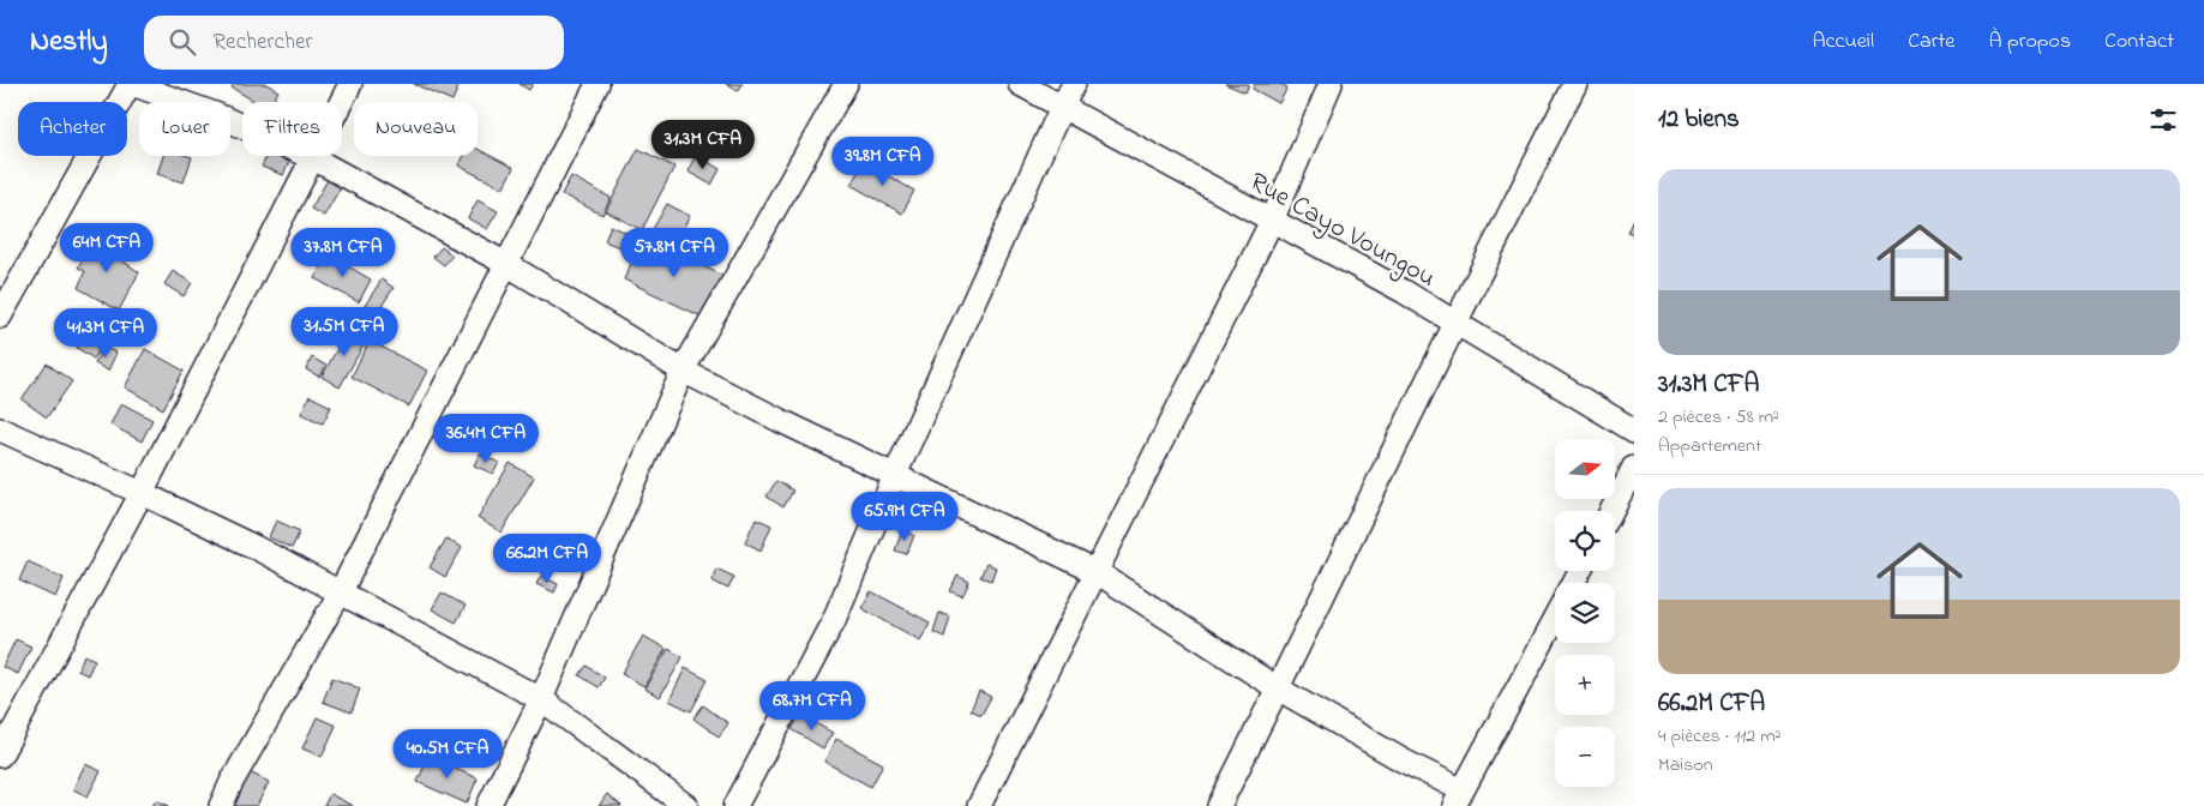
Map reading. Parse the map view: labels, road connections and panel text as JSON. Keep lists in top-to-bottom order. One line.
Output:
{"streets":{"street":["Rue Cayo Voungou"]},"north":"right","page":{"header":"Nestly","search":"Rechercher","nav":["Accueil","Carte","À propos","Contact"],"heading":"12 biens","chip":["Acheter","Louer","Filtres","Nouveau"],"price":["31.3M CFA","39.8M CFA","64M CFA","37.8M CFA","57.8M CFA","31.5M CFA","41.3M CFA","36.4M CFA","65.9M CFA","66.2M CFA","68.7M CFA","40.5M CFA"],"list":[{"name":"31.3M CFA","note":"2 pièces · 58 m² · Appartement"},{"name":"66.2M CFA","note":"4 pièces · 112 m² · Maison"}],"map_buttons":["+","−"]}}
